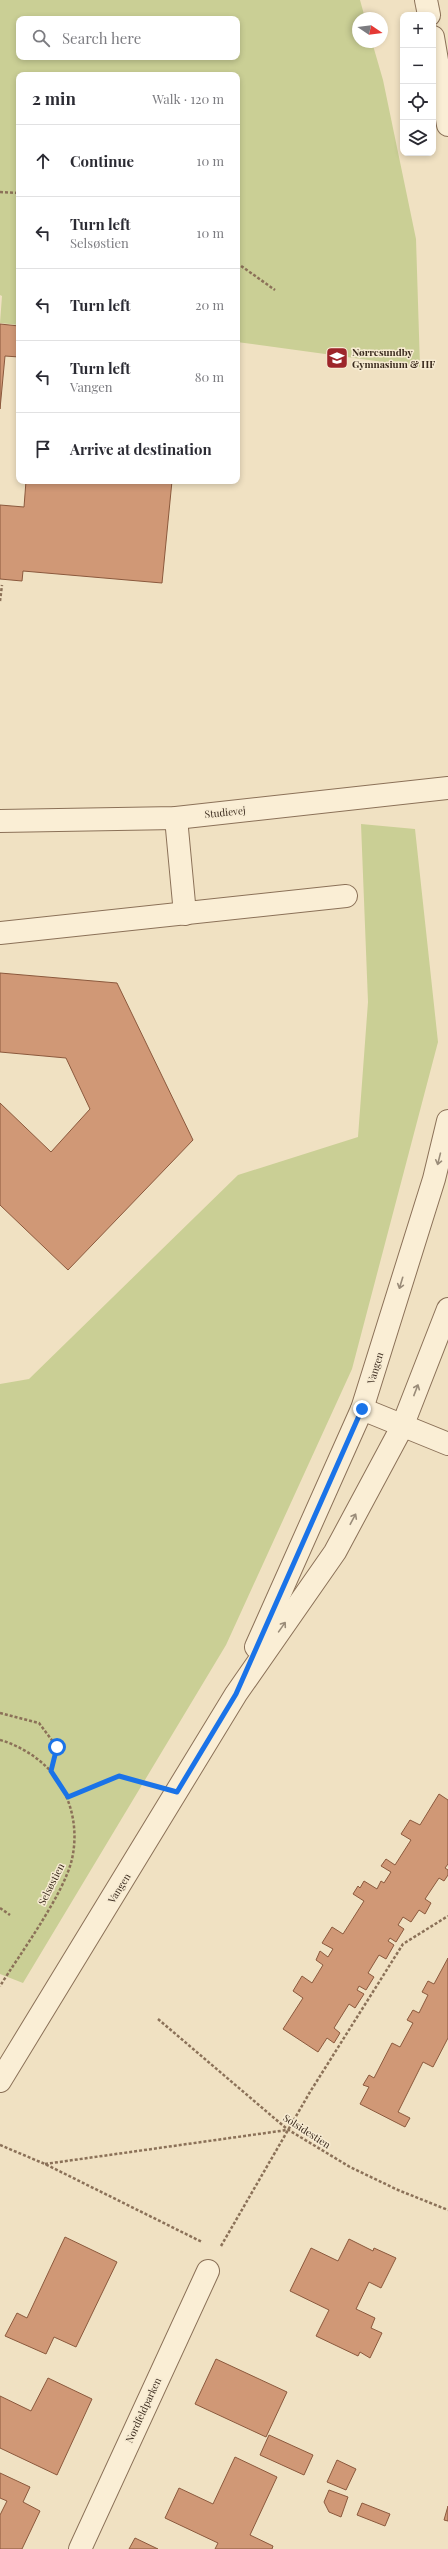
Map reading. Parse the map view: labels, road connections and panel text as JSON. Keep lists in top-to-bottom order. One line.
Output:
{"streets":{"street":["Studievej","Vangen","Nordfeldparken"],"path":["Selsøstien","Solsidestien"]},"places":{"school or university":["Nørresundby Gymnasium & HF"]},"north":"right","page":{"map_buttons":["+","−"],"search":"Search here","heading":["2 min","Walk · 120 m"],"list":[["Continue","10 m"],["Turn left","Selsøstien","10 m"],["Turn left","20 m"],["Turn left","Vangen","80 m"],"Arrive at destination"]}}
